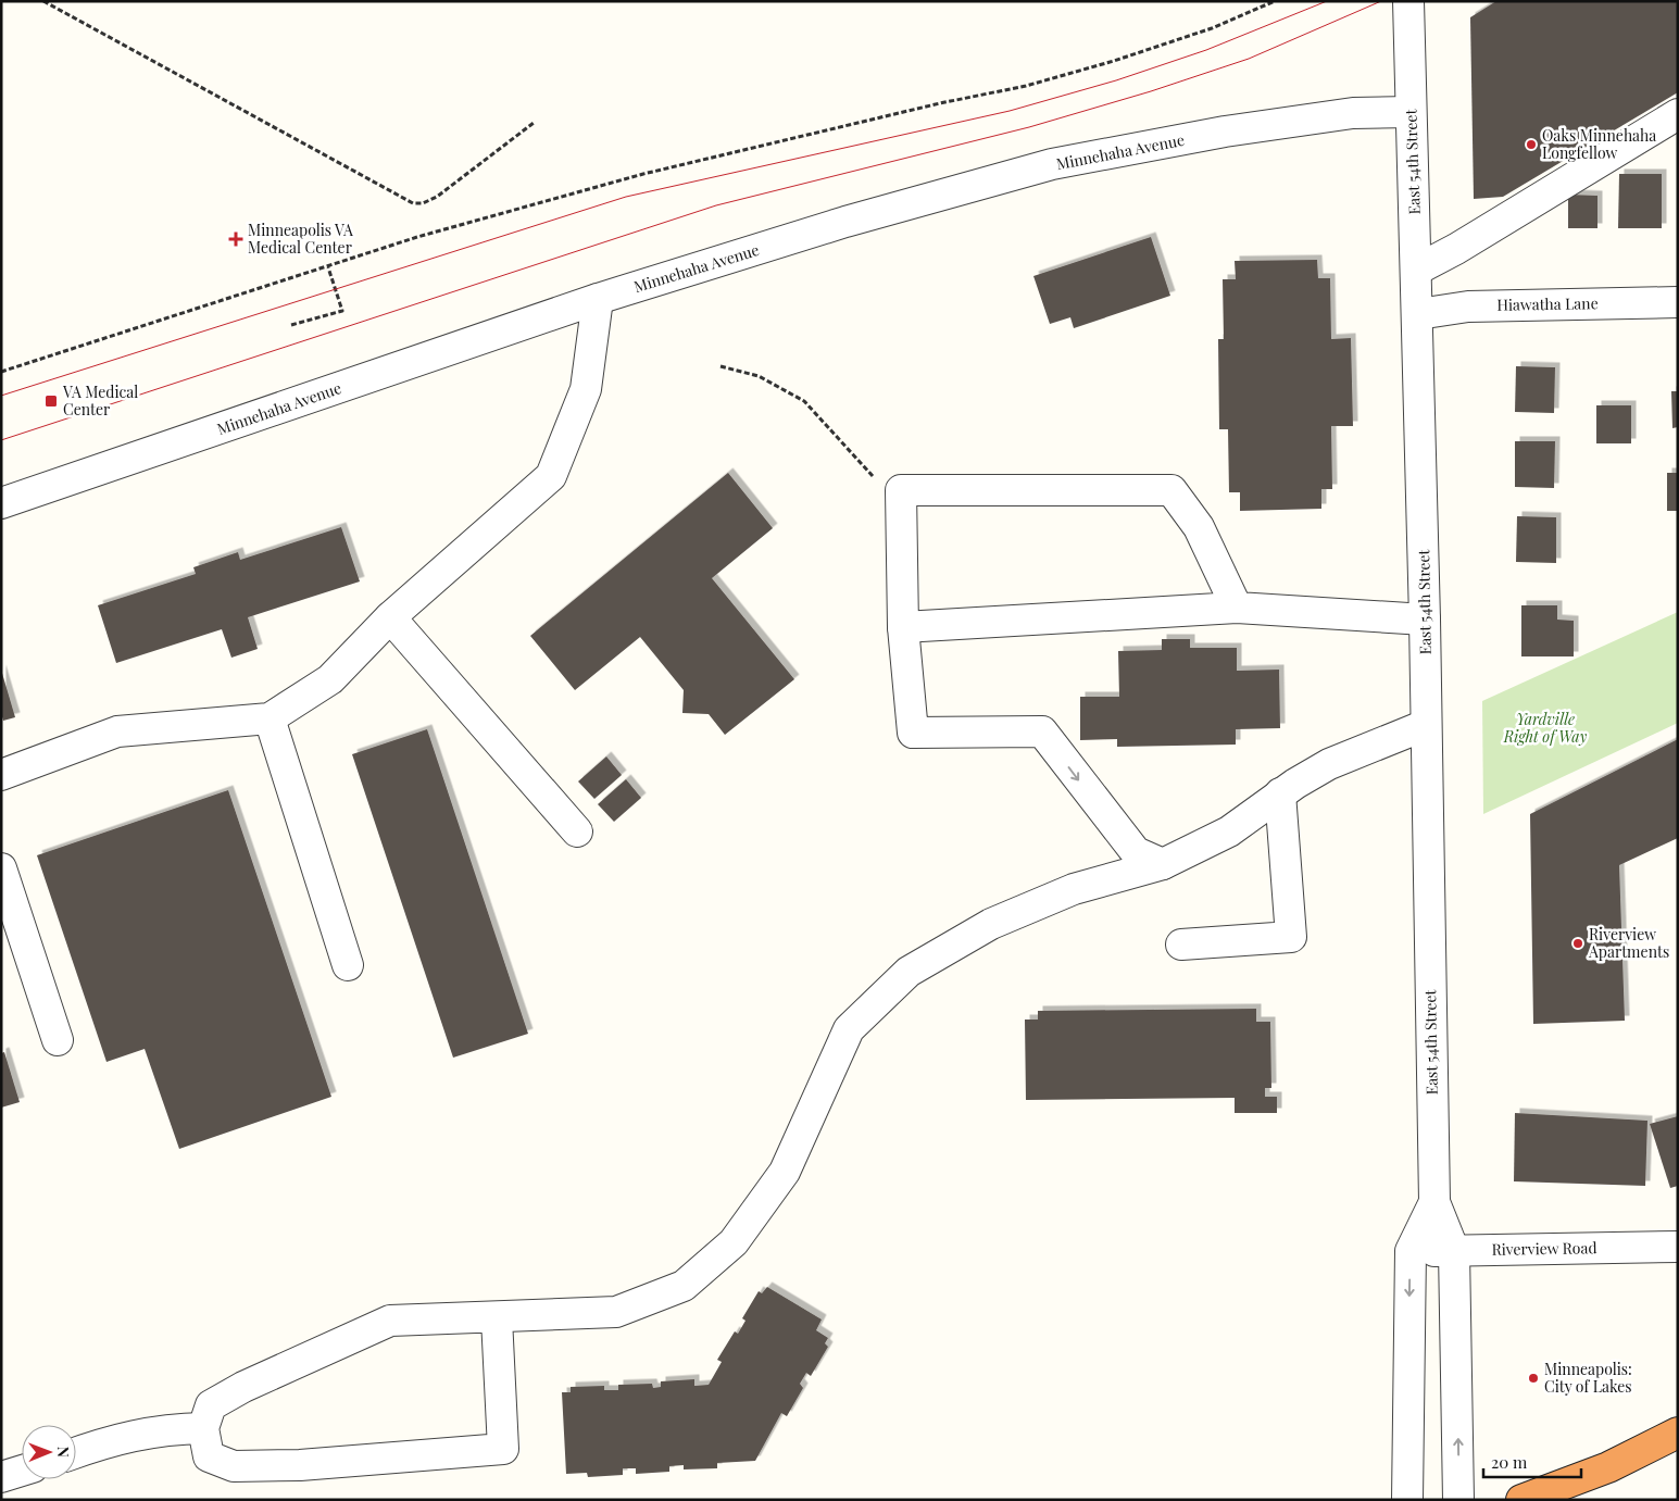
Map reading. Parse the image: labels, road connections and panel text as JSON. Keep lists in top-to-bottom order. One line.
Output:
{"streets":{"street":["Minnehaha Avenue","East 54th Street","Hiawatha Lane","Riverview Road"]},"crossings":[["Minnehaha Avenue","East 54th Street"],["East 54th Street","Hiawatha Lane"],["East 54th Street","Riverview Road"]],"parks":["Yardville Right of Way"],"places":{"other":["Oaks Minnehaha Longfellow","Riverview Apartments","Minneapolis: City of Lakes"],"health":["Minneapolis VA Medical Center"],"transit":["VA Medical Center"]},"scale_bar":"20 m","north":"right"}
